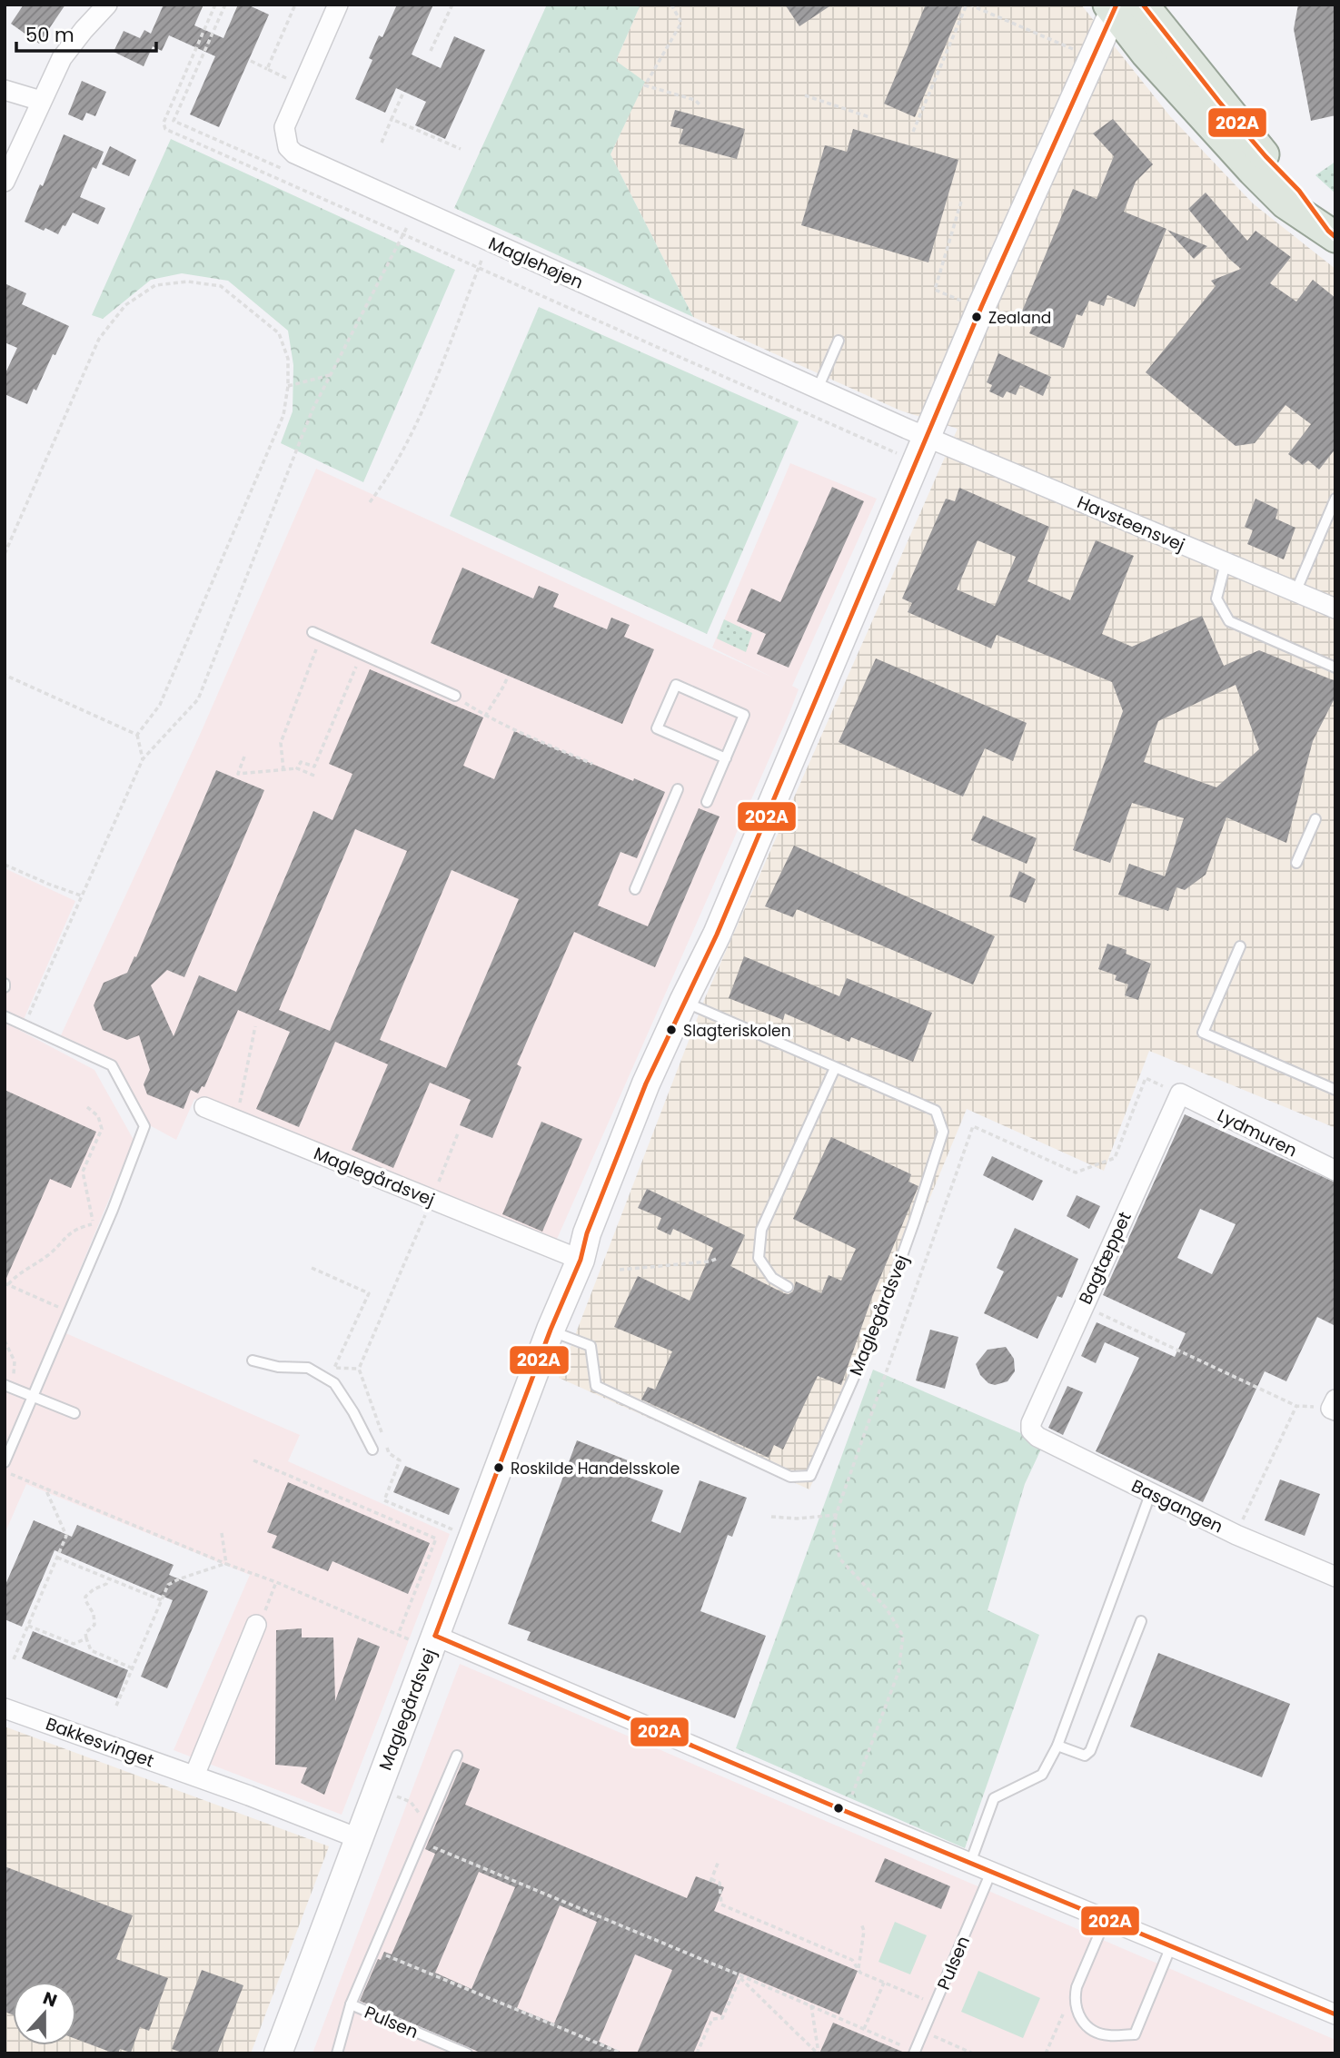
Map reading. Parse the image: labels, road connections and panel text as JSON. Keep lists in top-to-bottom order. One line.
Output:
{"streets":{"street":["Maglehøjen","Havsteensvej","Lydmuren","Maglegårdsvej","Bagtæppet","Basgangen","Bakkesvinget"],"lane":["Pulsen"]},"crossings":[["Maglehøjen","Havsteensvej"],["Maglehøjen","Maglegårdsvej"],["Havsteensvej","Maglegårdsvej"],["Lydmuren","Bagtæppet"],["Maglegårdsvej","Bakkesvinget"],["Bagtæppet","Basgangen"]],"places":["Zealand","Slagteriskolen","Roskilde Handelsskole"],"lines":["transit line 202A"],"scale_bar":"50 m","north":"top"}
